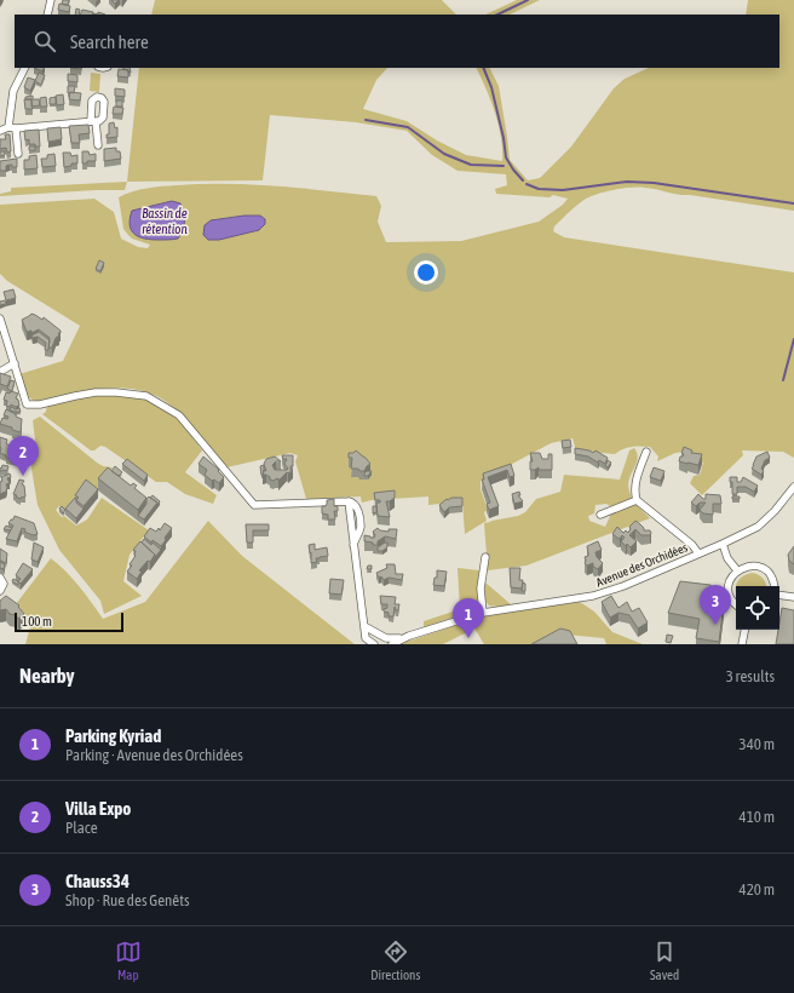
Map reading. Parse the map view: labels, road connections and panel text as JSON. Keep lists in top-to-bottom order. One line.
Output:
{"streets":{"street":["Avenue des Orchidées"]},"water":["Bassin de rétention"],"scale_bar":"100 m","page":{"search":"Search here","pins":["2","3","1"],"scale":"100 m","heading":["Nearby","3 results"],"list":[{"mark":"1","name":"Parking Kyriad","note":"Parking · Avenue des Orchidées","value":"340 m"},{"mark":"2","name":"Villa Expo","note":"Place","value":"410 m"},{"mark":"3","name":"Chauss34","note":"Shop · Rue des Genêts","value":"420 m"}],"nav":["Map","Directions","Saved"]}}
